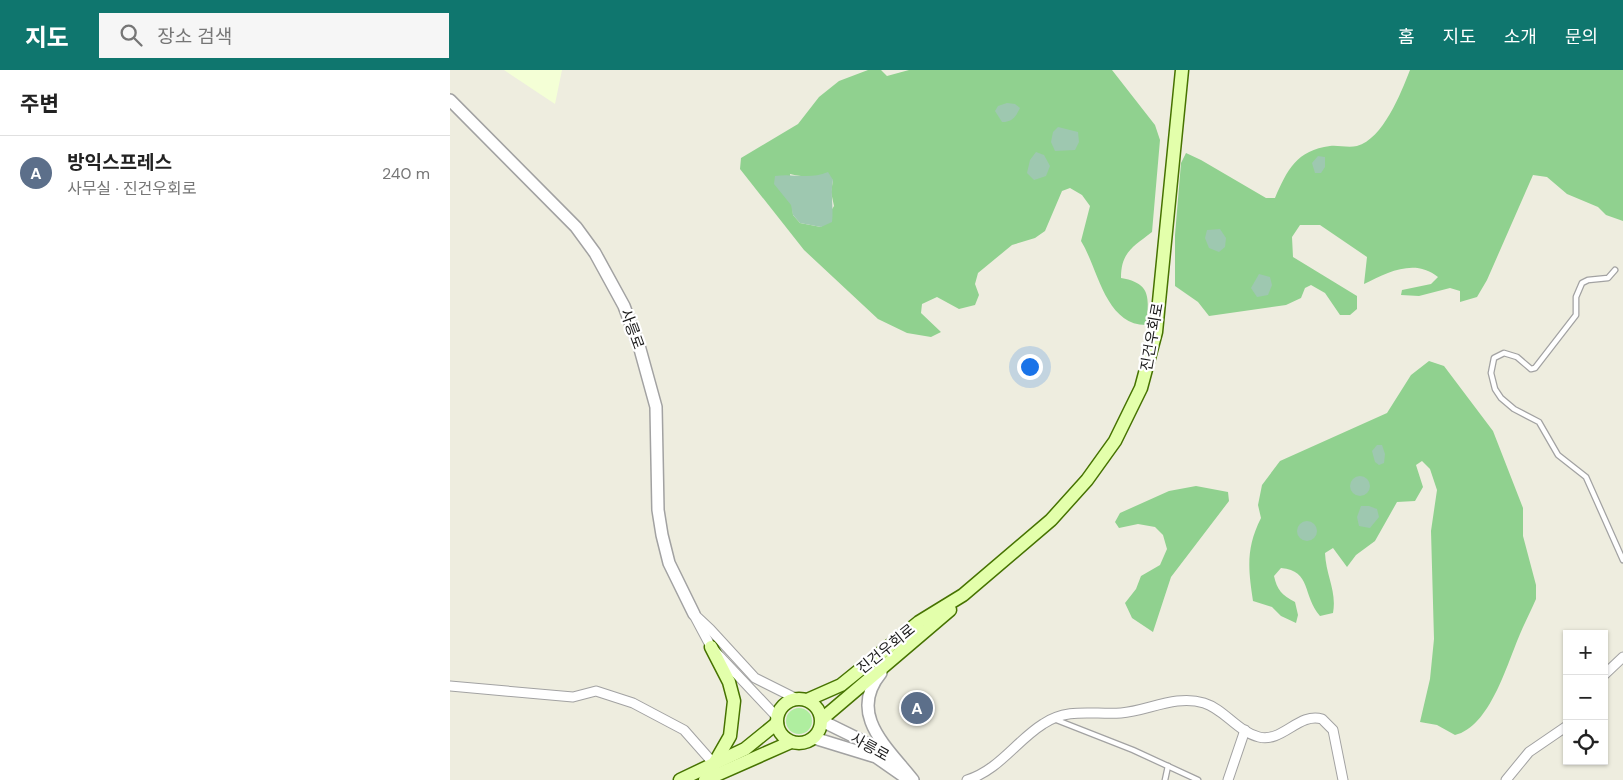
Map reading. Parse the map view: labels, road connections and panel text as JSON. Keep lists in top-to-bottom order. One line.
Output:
{"streets":{"main road":["진건우회로"],"street":["사릉로"]},"crossings":[["사릉로","진건우회로"]],"page":{"header":"지도","search":"장소 검색","nav":["홈","지도","소개","문의"],"heading":"주변","list":[{"mark":"A","name":"방익스프레스","note":"사무실 · 진건우회로","value":"240 m"}],"map_buttons":["+","−"],"pins":"A"}}
